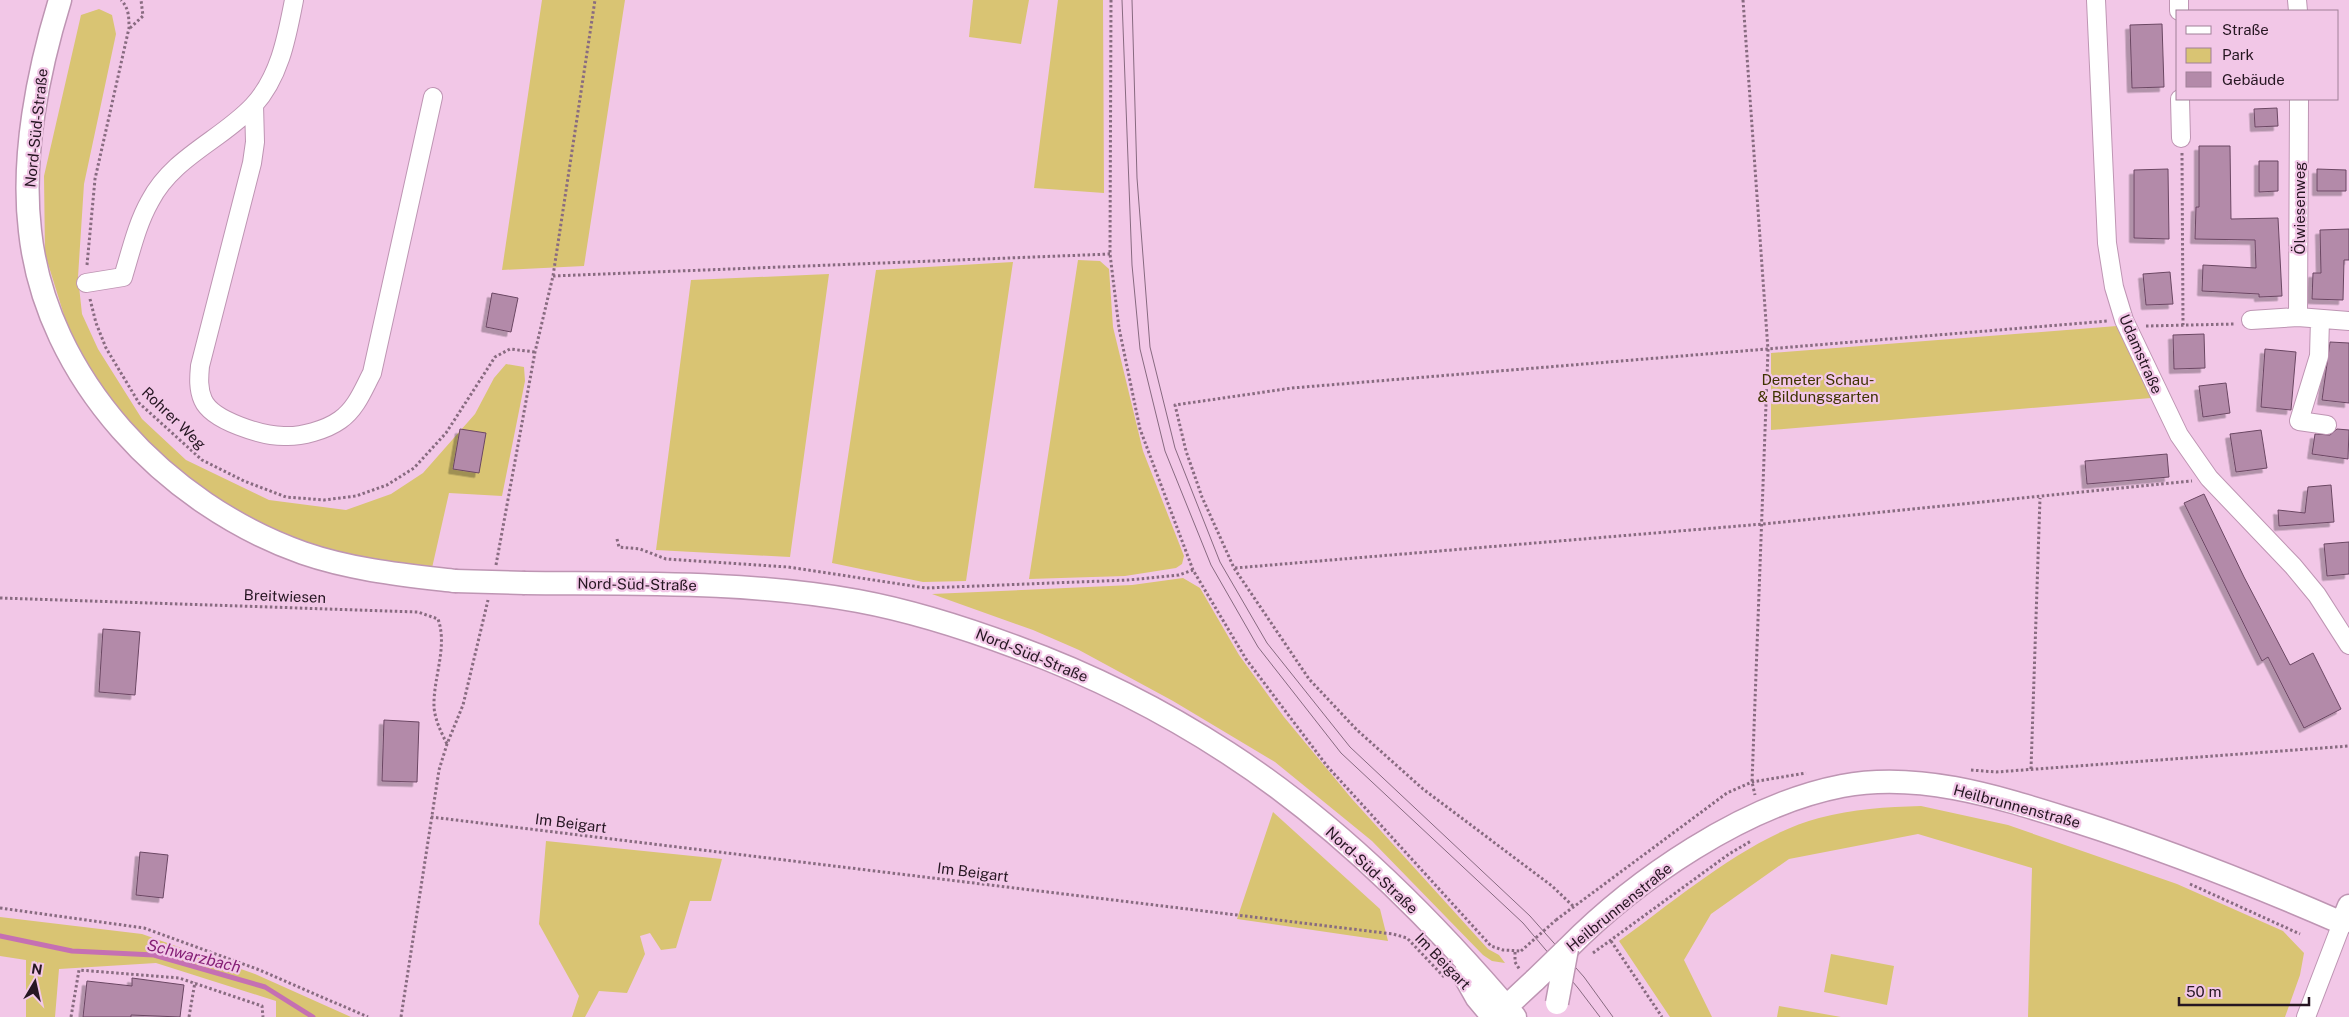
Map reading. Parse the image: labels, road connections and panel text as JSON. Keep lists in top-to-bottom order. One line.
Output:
{"streets":{"main road":["Nord-Süd-Straße","Heilbrunnenstraße"],"street":["Ölwiesenweg","Udamstraße"],"path":["Rohrer Weg","Breitwiesen","Im Beigart"]},"crossings":[["Nord-Süd-Straße","Heilbrunnenstraße"]],"water":["Schwarzbach"],"parks":["Demeter Schau- & Bildungsgarten"],"legend":["Straße","Park","Gebäude"],"scale_bar":"50 m","north":"top"}
